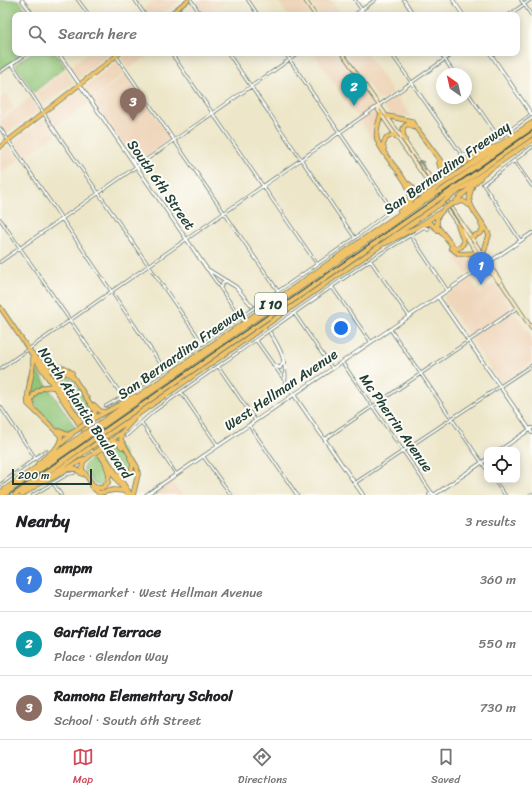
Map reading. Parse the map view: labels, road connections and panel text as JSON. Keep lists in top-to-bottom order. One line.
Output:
{"streets":{"highway":["San Bernardino Freeway","I 10"],"main road":["North Atlantic Boulevard"],"street":["South 6th Street","West Hellman Avenue","Mc Pherrin Avenue"]},"crossings":[["West Hellman Avenue","Mc Pherrin Avenue"]],"scale_bar":"200 m","north":"top left","page":{"search":"Search here","pins":["2","3","1"],"scale":"200 m","heading":["Nearby","3 results"],"list":[{"mark":"1","name":"ampm","note":"Supermarket · West Hellman Avenue","value":"360 m"},{"mark":"2","name":"Garfield Terrace","note":"Place · Glendon Way","value":"550 m"},{"mark":"3","name":"Ramona Elementary School","note":"School · South 6th Street","value":"730 m"}],"nav":["Map","Directions","Saved"]}}
